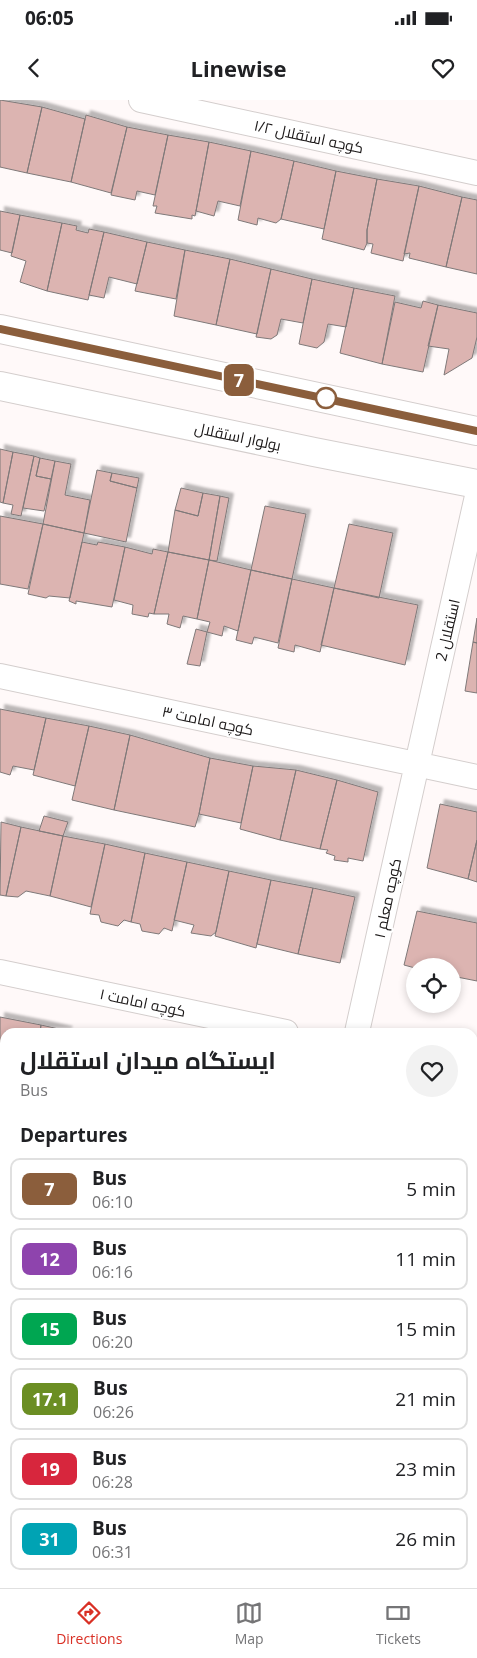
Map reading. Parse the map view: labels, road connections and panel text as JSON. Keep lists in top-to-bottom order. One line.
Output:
{"streets":{"main road":["بولوار استقلال"],"street":["کوچه استقلال ۱/۲","استقلال 2","کوچه امامت ۳","کوچه معلم ۱","کوچه امامت ۱"]},"crossings":[["استقلال 2","کوچه امامت ۳"],["استقلال 2","کوچه معلم ۱"],["کوچه امامت ۳","کوچه معلم ۱"]],"lines":["bus line 7"],"page":{"status":"06:05","header":"Linewise","on_map":"7","heading":[["ایستگاه میدان استقلال","Bus"],"Departures"],"list":[{"mark":"7","name":"Bus","note":"06:10","value":"5 min"},{"mark":"12","name":"Bus","note":"06:16","value":"11 min"},{"mark":"15","name":"Bus","note":"06:20","value":"15 min"},{"mark":"17.1","name":"Bus","note":"06:26","value":"21 min"},{"mark":"19","name":"Bus","note":"06:28","value":"23 min"},{"mark":"31","name":"Bus","note":"06:31","value":"26 min"}],"tabs":["Directions","Map","Tickets"]}}
